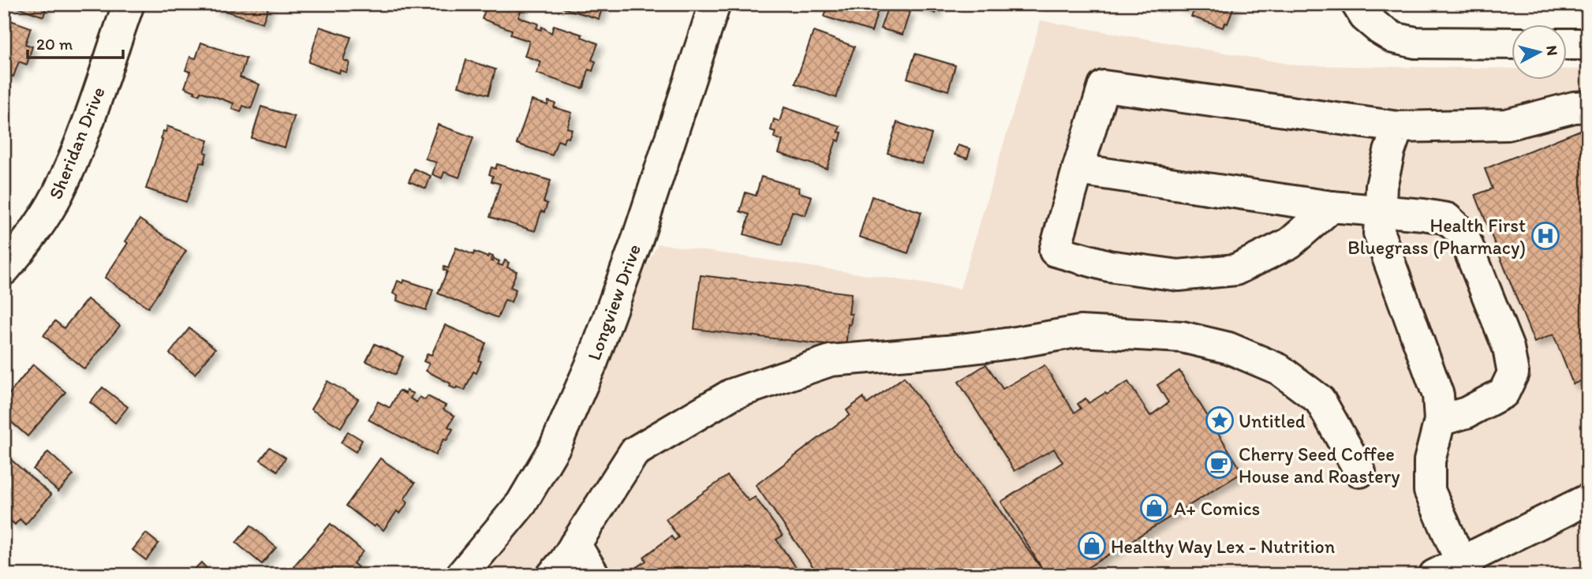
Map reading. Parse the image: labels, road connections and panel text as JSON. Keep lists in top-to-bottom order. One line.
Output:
{"streets":{"street":["Sheridan Drive","Longview Drive"]},"places":{"hospital":["Health First Bluegrass (Pharmacy)"],"place":["Untitled"],"cafe":["Cherry Seed Coffee House and Roastery"],"shop":["A+ Comics","Healthy Way Lex - Nutrition"]},"scale_bar":"20 m","north":"right"}
